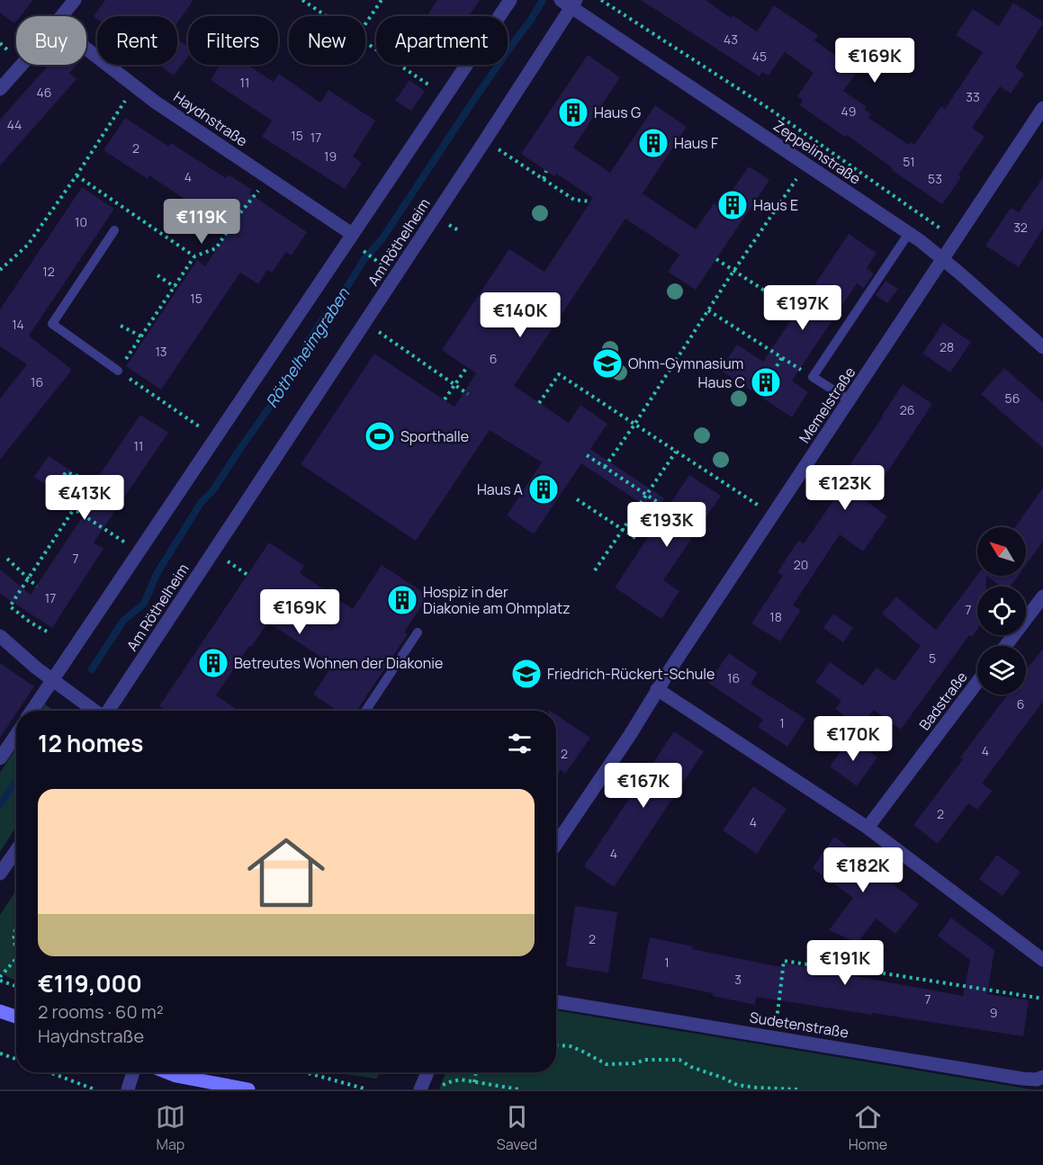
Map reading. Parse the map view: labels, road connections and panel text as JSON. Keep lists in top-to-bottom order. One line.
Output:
{"streets":{"street":["Haydnstraße","Zeppelinstraße","Am Röthelheim","Memelstraße","Badstraße","Sudetenstraße"]},"crossings":[["Zeppelinstraße","Am Röthelheim"],["Zeppelinstraße","Memelstraße"]],"water":["Röthelheimgraben"],"places":{"building":["Haus G","Haus F","Haus E","Haus C","Haus A","Hospiz in der Diakonie am Ohmplatz","Betreutes Wohnen der Diakonie"],"school or university":["Ohm-Gymnasium","Friedrich-Rückert-Schule"],"sports":["Sporthalle"]},"house_numbers":["43","45","11","46","33","49","44","15","17","2","19","51","4","53","10","32","12","15","14","28","13","6","16","56","26","11","7","20","17","7","18","5","16","6","1","4","2","2","4","4","2","1","3","7","9"],"north":"top left","page":{"chip":["Buy","Rent","Filters","New","Apartment"],"price":["€169K","€119K","€197K","€140K","€123K","€413K","€193K","€169K","€170K","€167K","€182K","€191K"],"heading":"12 homes","list":[{"name":"€119,000","note":"2 rooms · 60 m² · Haydnstraße"}],"tabs":["Map","Saved","Home"]}}
